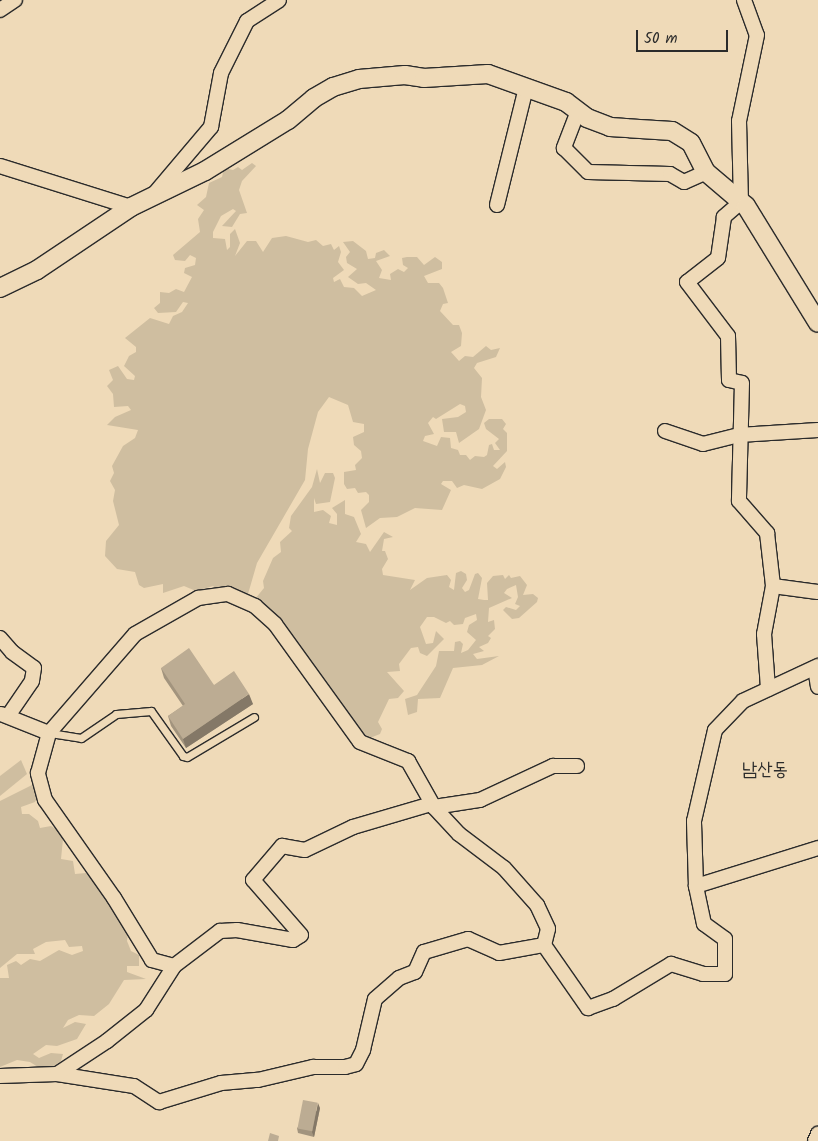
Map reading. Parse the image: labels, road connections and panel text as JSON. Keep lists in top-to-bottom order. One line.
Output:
{"districts":["남산동"],"scale_bar":"50 m"}
